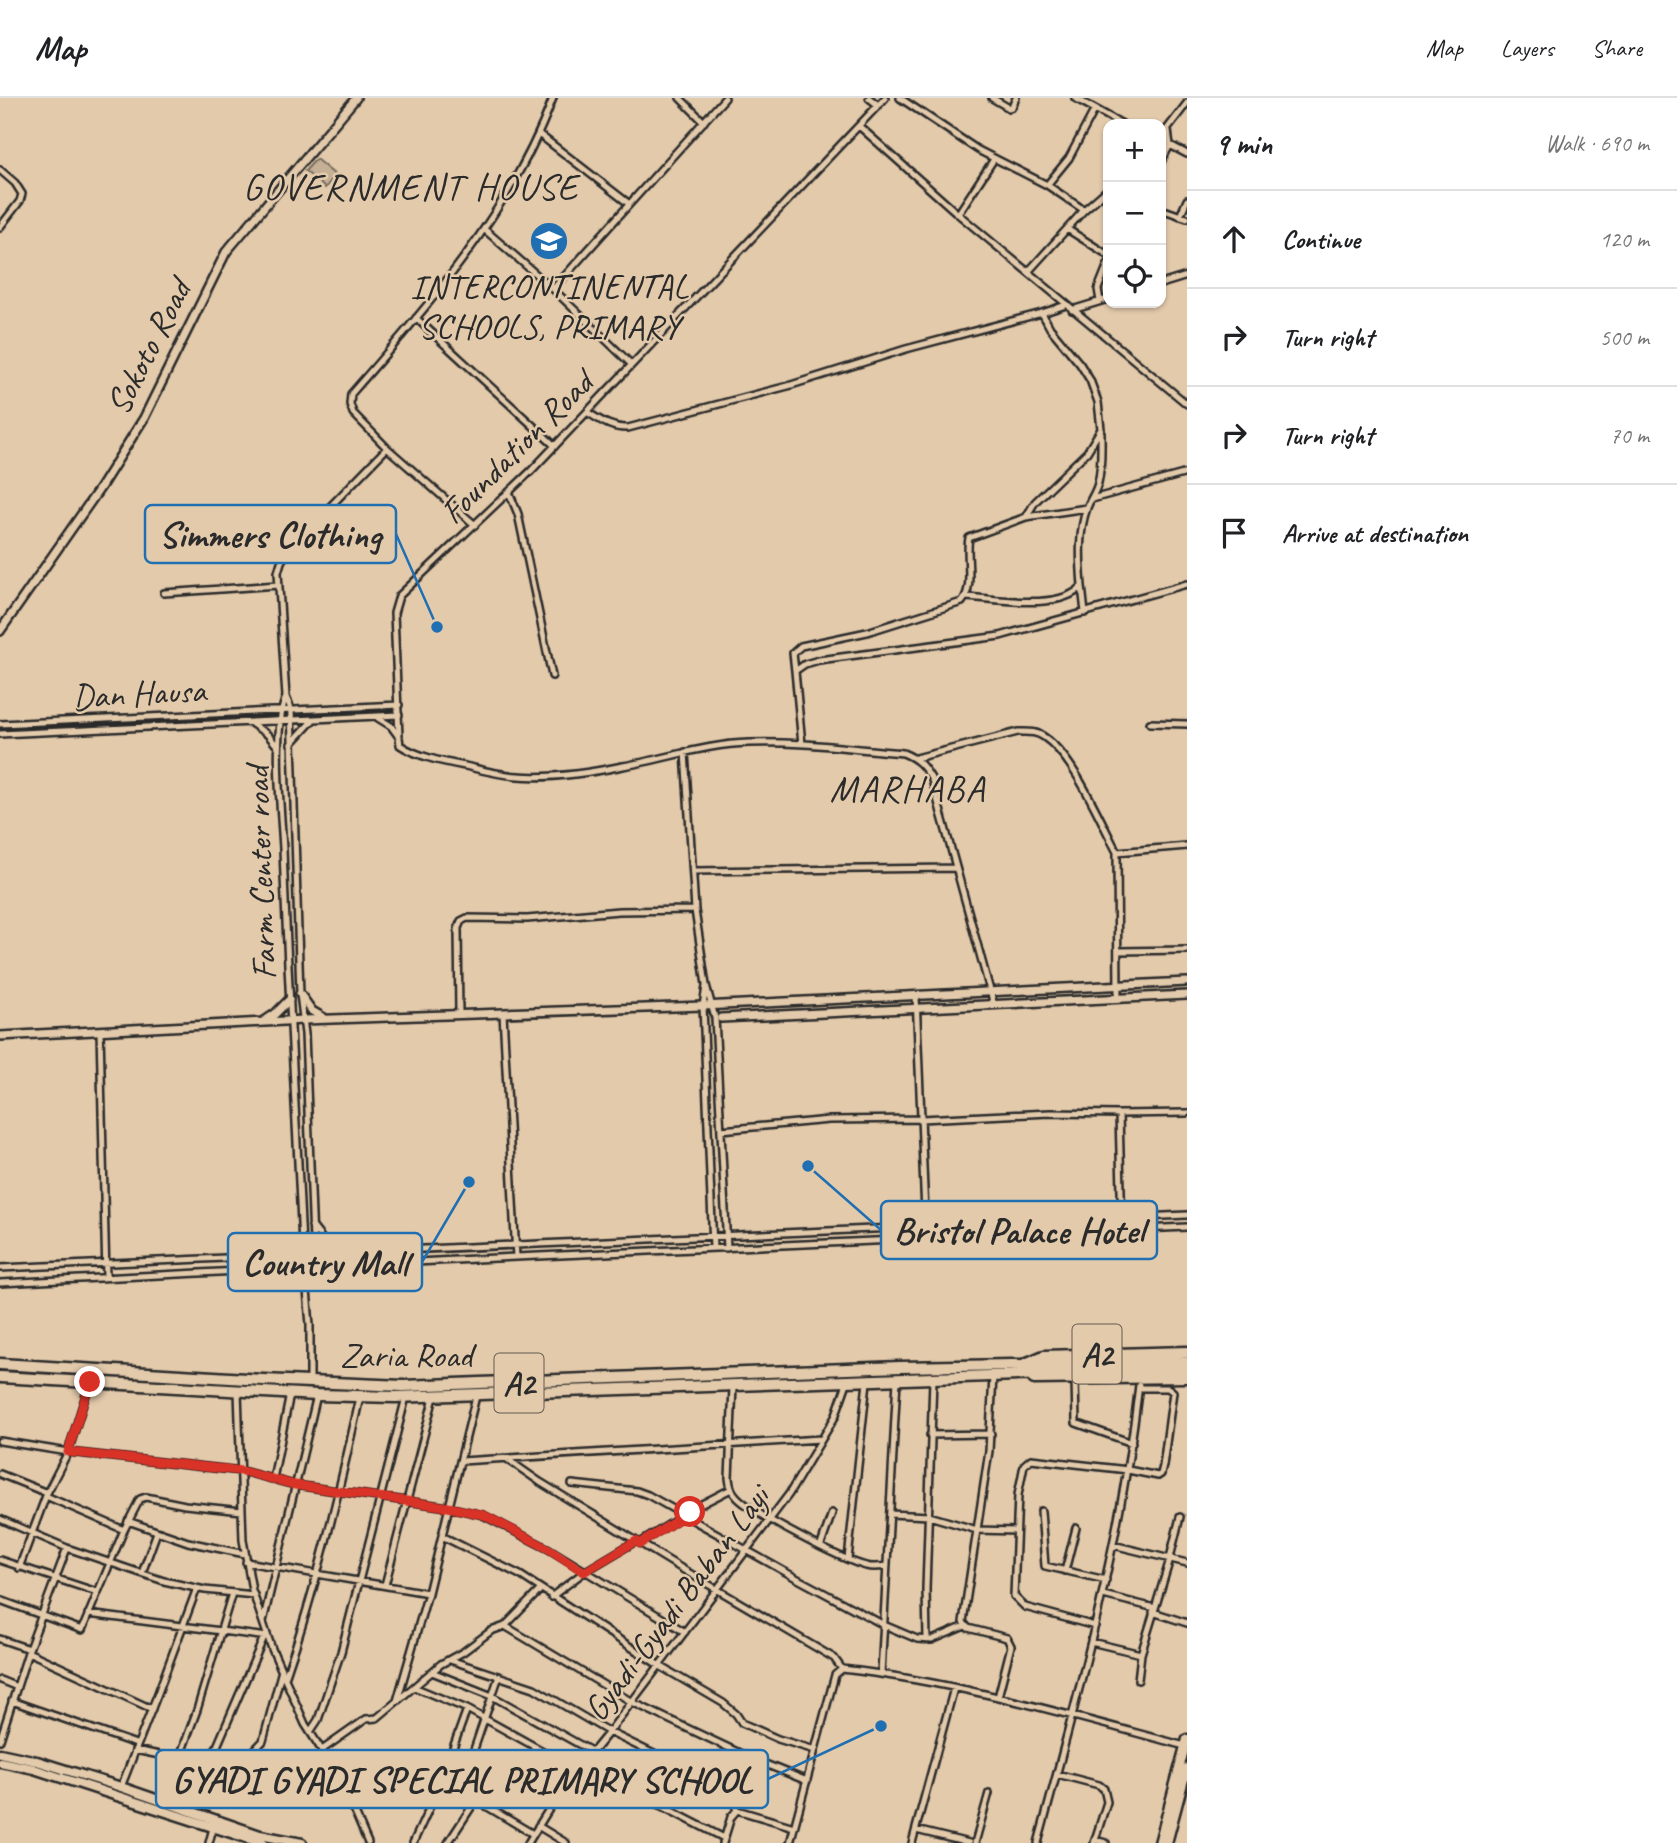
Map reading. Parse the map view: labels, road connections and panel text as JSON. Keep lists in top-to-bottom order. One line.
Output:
{"streets":{"highway":["A2","Zaria Road"],"street":["Sokoto Road","Foundation Road","Dan Hausa","Farm Center road","Gyadi-Gyadi Baban Layi"]},"crossings":[["Foundation Road","Dan Hausa"],["Dan Hausa","Farm Center road"],["Farm Center road","Zaria Road"],["A2","Zaria Road"],["Zaria Road","Gyadi-Gyadi Baban Layi"]],"districts":["GOVERNMENT HOUSE","MARHABA"],"places":{"school or university":["INTERCONTINENTAL SCHOOLS, PRIMARY"],"other":["Simmers Clothing","Bristol Palace Hotel","Country Mall","GYADI GYADI SPECIAL PRIMARY SCHOOL"]},"page":{"header":"Map","nav":["Map","Layers","Share"],"heading":["9 min","Walk · 690 m"],"map_buttons":["+","−"],"list":[["Continue","120 m"],["Turn right","500 m"],["Turn right","70 m"],"Arrive at destination"]}}
